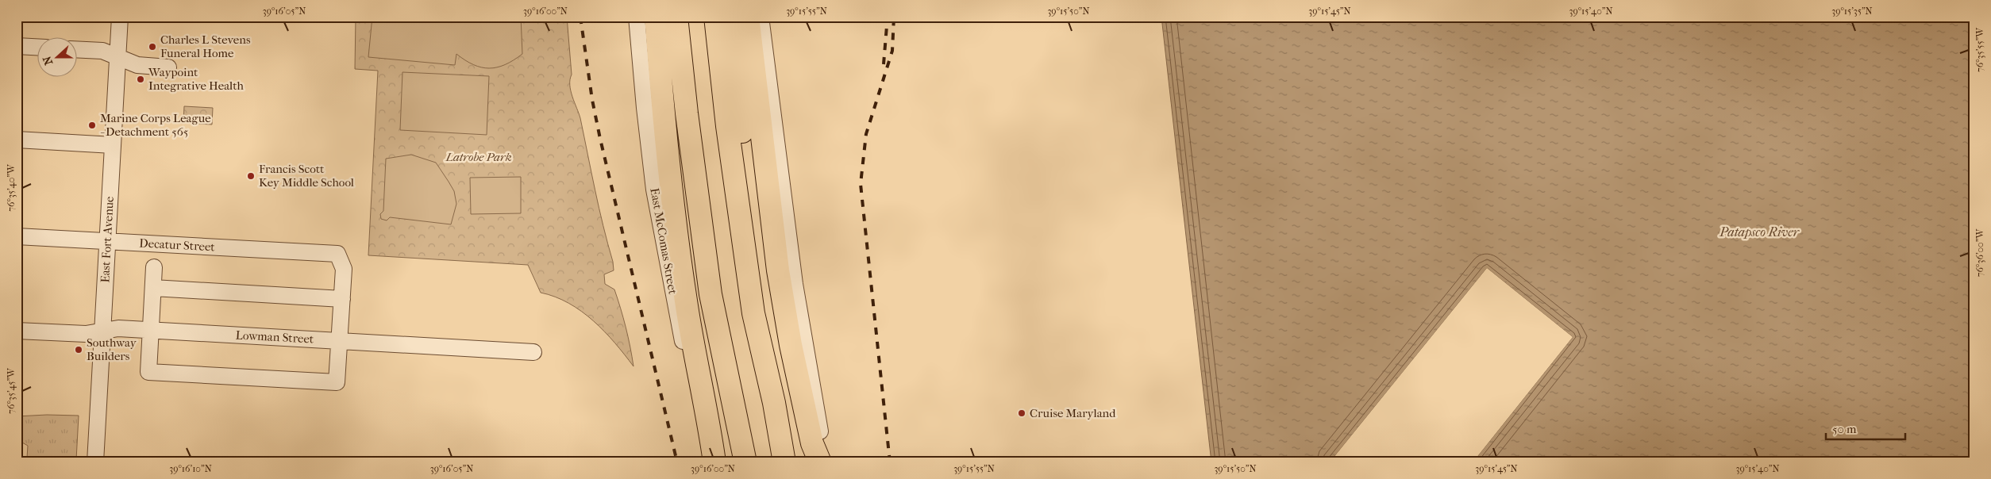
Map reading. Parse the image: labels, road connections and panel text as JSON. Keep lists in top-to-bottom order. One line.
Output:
{"streets":{"street":["East Fort Avenue","East McComas Street","Decatur Street","Lowman Street"]},"crossings":[["East Fort Avenue","Decatur Street"],["East Fort Avenue","Lowman Street"]],"water":["Patapsco River"],"parks":["Latrobe Park"],"places":["Charles L Stevens Funeral Home","Waypoint Integrative Health","Marine Corps League - Detachment 565","Francis Scott Key Middle School","Southway Builders","Cruise Maryland"],"scale_bar":"50 m","north":"left","coordinates":["39°16'05\"N","39°16'00\"N","39°15'55\"N","39°15'50\"N","39°15'45\"N","39°15'40\"N","39°15'35\"N","76°35'55\"W","76°35'40\"W","76°36'00\"W","76°35'45\"W","39°16'10\"N"]}
